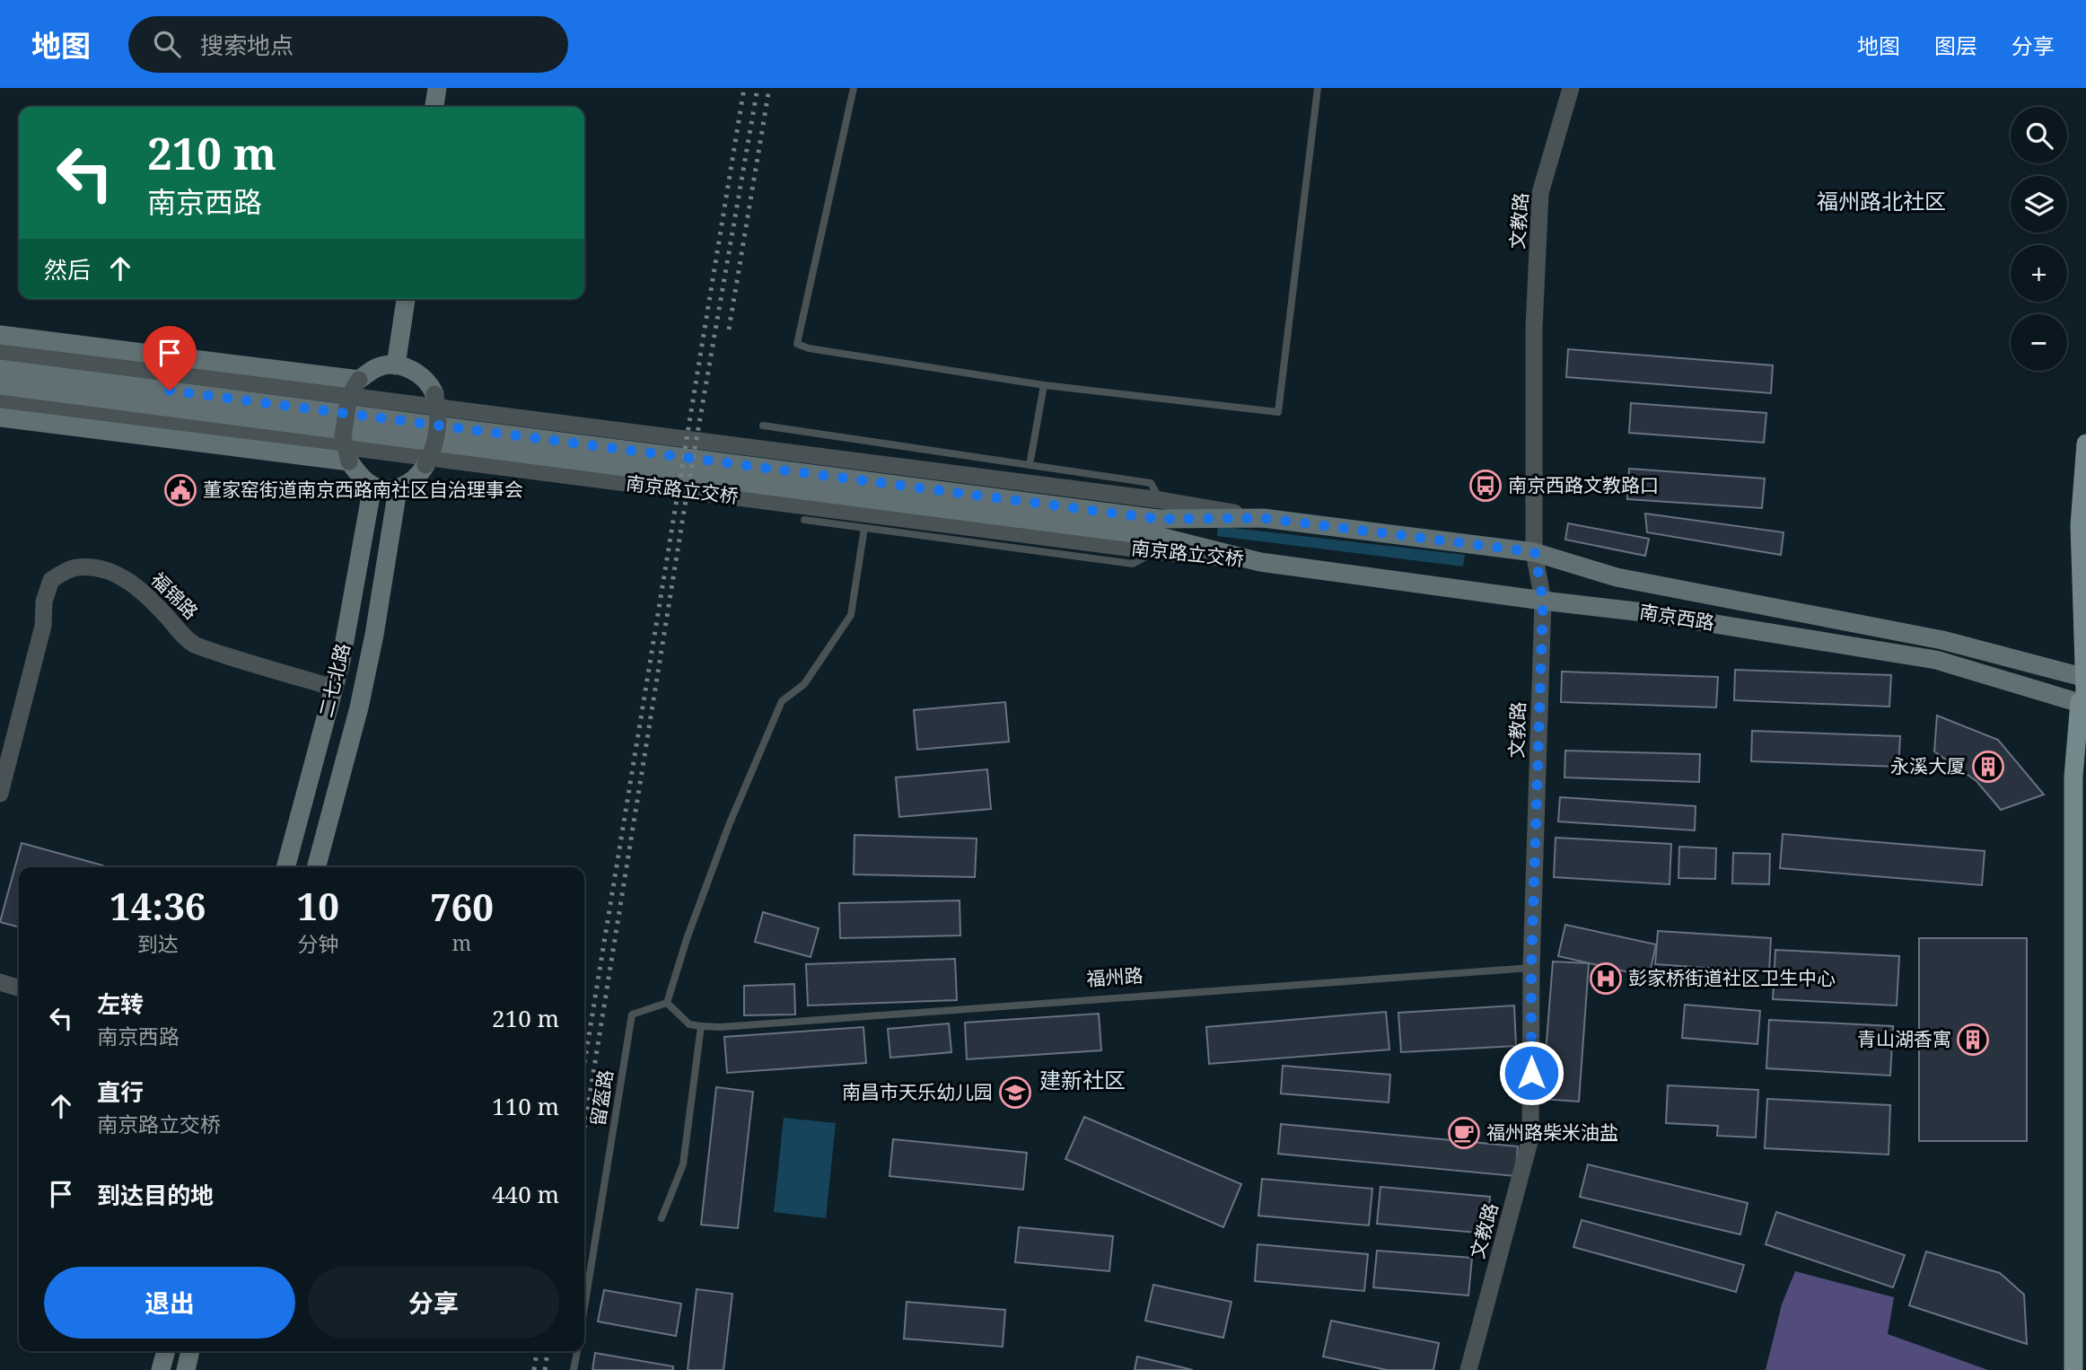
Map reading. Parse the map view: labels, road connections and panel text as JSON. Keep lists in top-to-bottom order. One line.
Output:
{"streets":{"main road":["南京路立交桥","南京西路","二七北路"],"street":["文教路","福锦路"],"lane":["福州路","留盔路"]},"crossings":[["文教路","南京西路"],["文教路","福州路"],["南京路立交桥","南京西路"],["福锦路","二七北路"]],"districts":["福州路北社区","建新社区"],"places":{"bus stop":["南京西路文教路口"],"public building":["董家窑街道南京西路南社区自治理事会"],"building":["永溪大厦","青山湖香寓"],"hospital":["彭家桥街道社区卫生中心"],"school or university":["南昌市天乐幼儿园"],"cafe":["福州路柴米油盐"]},"page":{"header":"地图","search":"搜索地点","nav":["地图","图层","分享"],"map_buttons":["+","−"],"turn":["210 m","南京西路"],"then":"然后","eta":["14:36","到达","10","分钟","760","m"],"list":[{"name":"左转","note":"南京西路","value":"210 m"},{"name":"直行","note":"南京路立交桥","value":"110 m"},{"name":"到达目的地","value":"440 m"}],"buttons":["退出","分享"]}}
